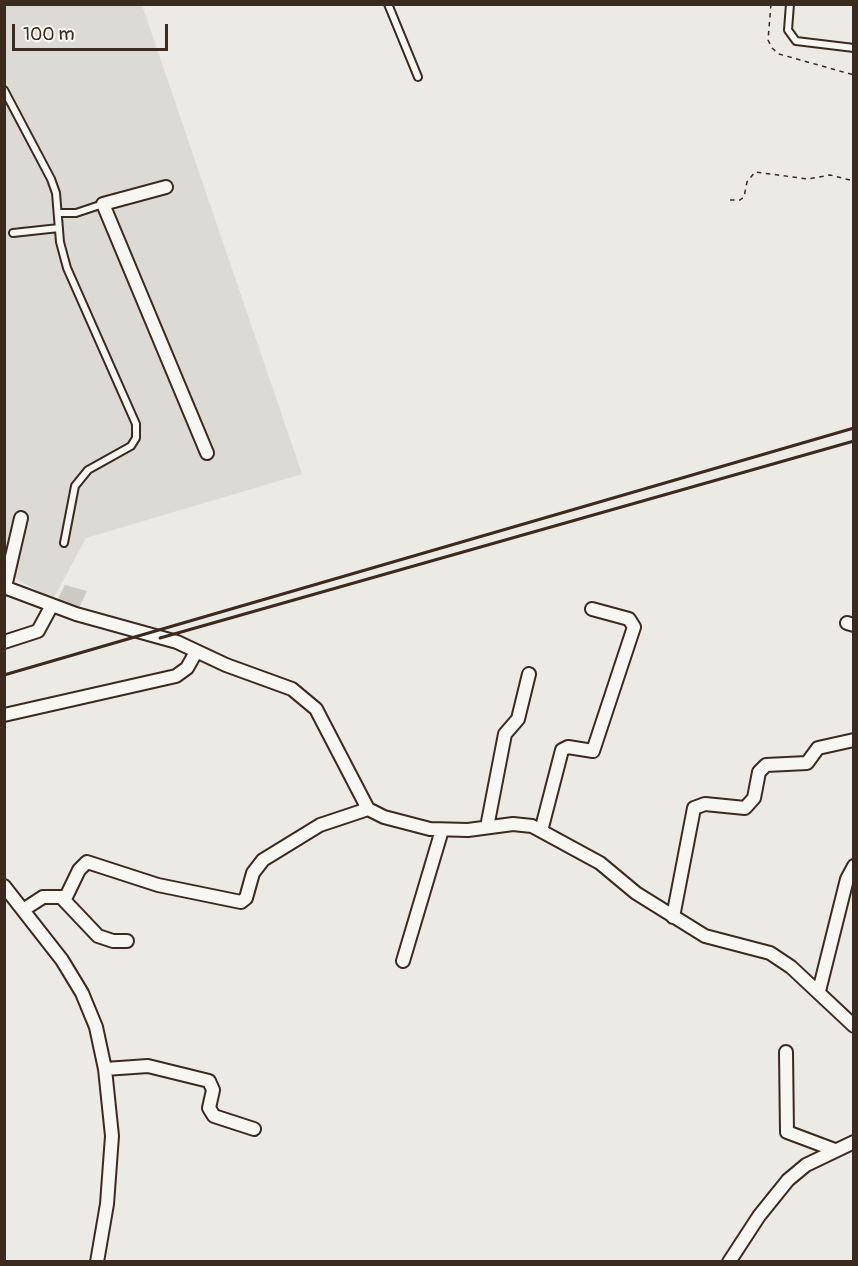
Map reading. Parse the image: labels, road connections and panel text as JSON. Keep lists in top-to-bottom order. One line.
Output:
{"scale_bar":"100 m"}
